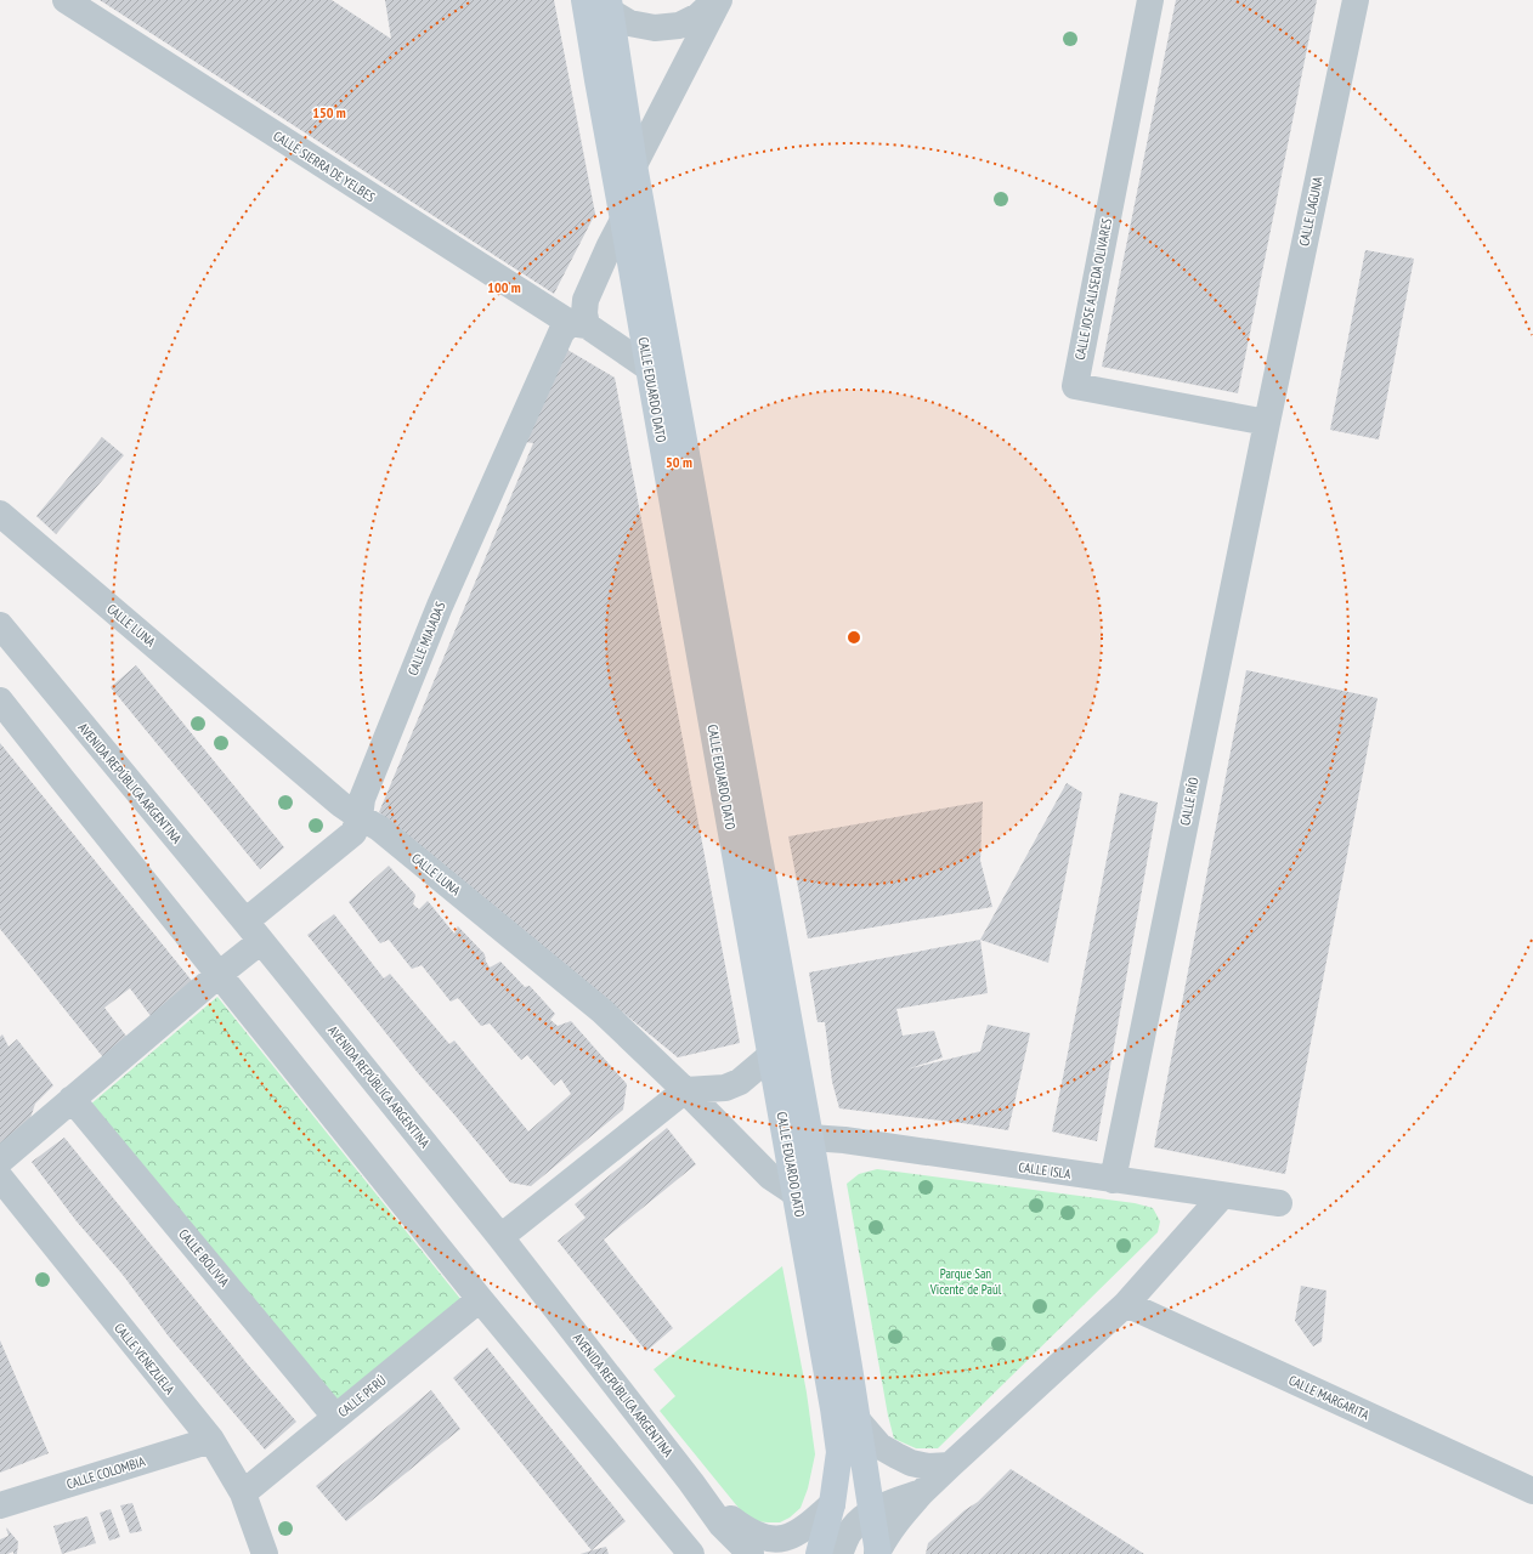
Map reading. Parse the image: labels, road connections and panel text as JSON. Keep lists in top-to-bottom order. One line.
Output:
{"streets":{"main road":["CALLE EDUARDO DATO"],"street":["CALLE SIERRA DE YELBES","CALLE LAGUNA","CALLE JOSE ALISEDA OLIVARES","CALLE LUNA","CALLE MIAJADAS","AVENIDA REPÚBLICA ARGENTINA","CALLE RÍO","CALLE ISLA","CALLE BOLIVIA","CALLE VENEZUELA","CALLE PERÚ","CALLE MARGARITA","CALLE COLOMBIA"]},"crossings":[["CALLE SIERRA DE YELBES","CALLE EDUARDO DATO"],["CALLE SIERRA DE YELBES","CALLE MIAJADAS"],["CALLE LAGUNA","CALLE JOSE ALISEDA OLIVARES"],["CALLE LAGUNA","CALLE RÍO"],["CALLE JOSE ALISEDA OLIVARES","CALLE RÍO"],["CALLE EDUARDO DATO","CALLE LUNA"],["CALLE EDUARDO DATO","CALLE ISLA"],["CALLE LUNA","CALLE MIAJADAS"],["CALLE MIAJADAS","AVENIDA REPÚBLICA ARGENTINA"],["CALLE RÍO","CALLE ISLA"],["CALLE BOLIVIA","CALLE PERÚ"],["CALLE VENEZUELA","CALLE PERÚ"],["CALLE VENEZUELA","CALLE COLOMBIA"]],"parks":["Parque San Vicente de Paúl"],"rings":["150 m","100 m","50 m"]}
